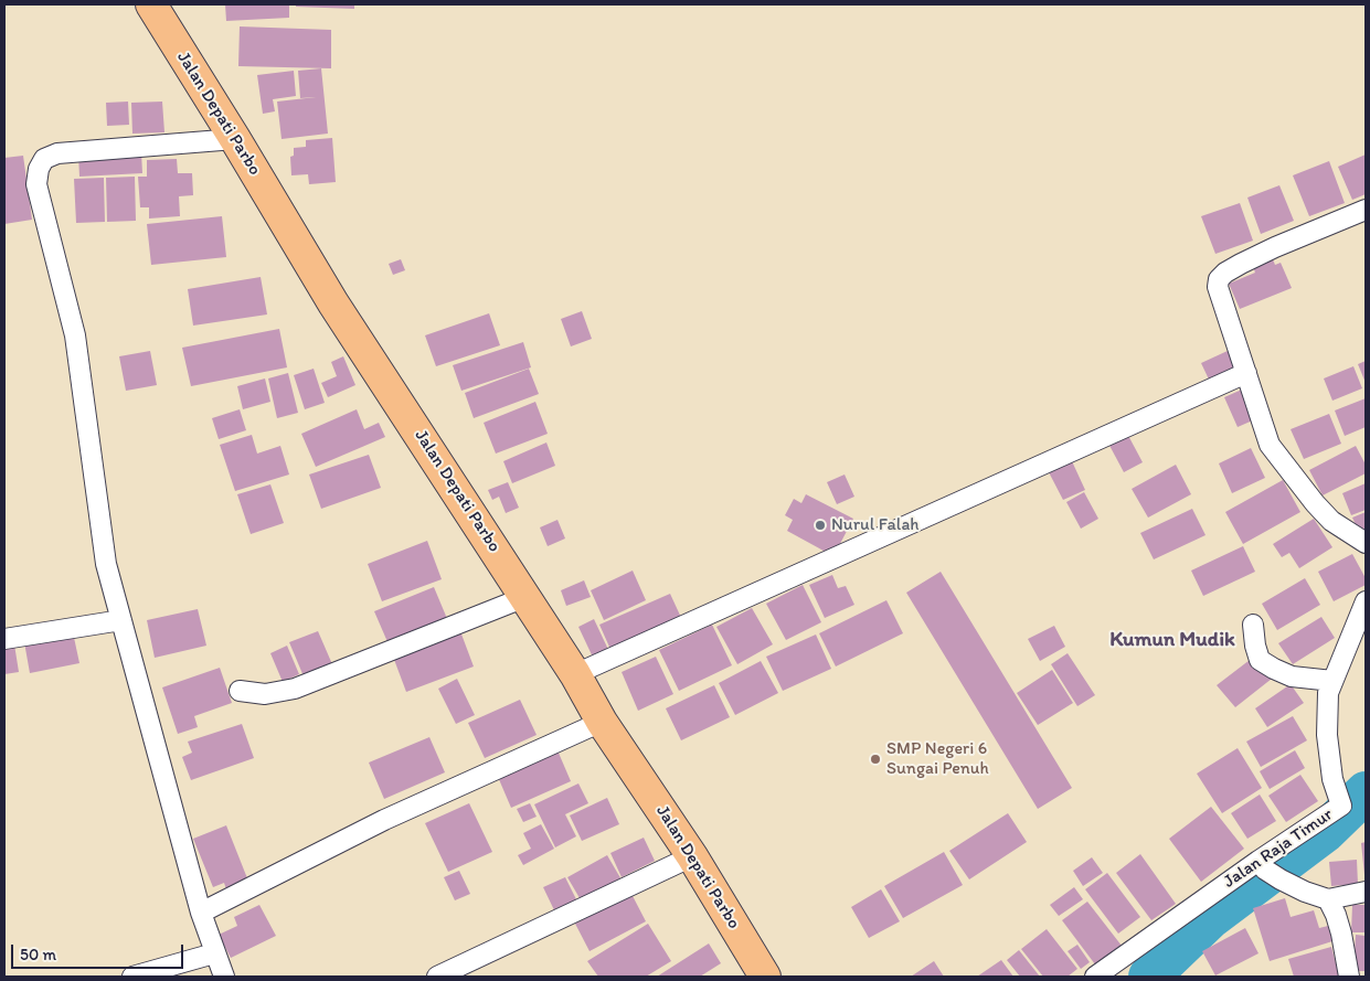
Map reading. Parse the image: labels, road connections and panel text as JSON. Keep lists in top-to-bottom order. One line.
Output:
{"streets":{"main road":["Jalan Depati Parbo"],"street":["Jalan Raja Timur"]},"districts":["Kumun Mudik"],"places":["Nurul Falah","SMP Negeri 6 Sungai Penuh"],"scale_bar":"50 m"}
